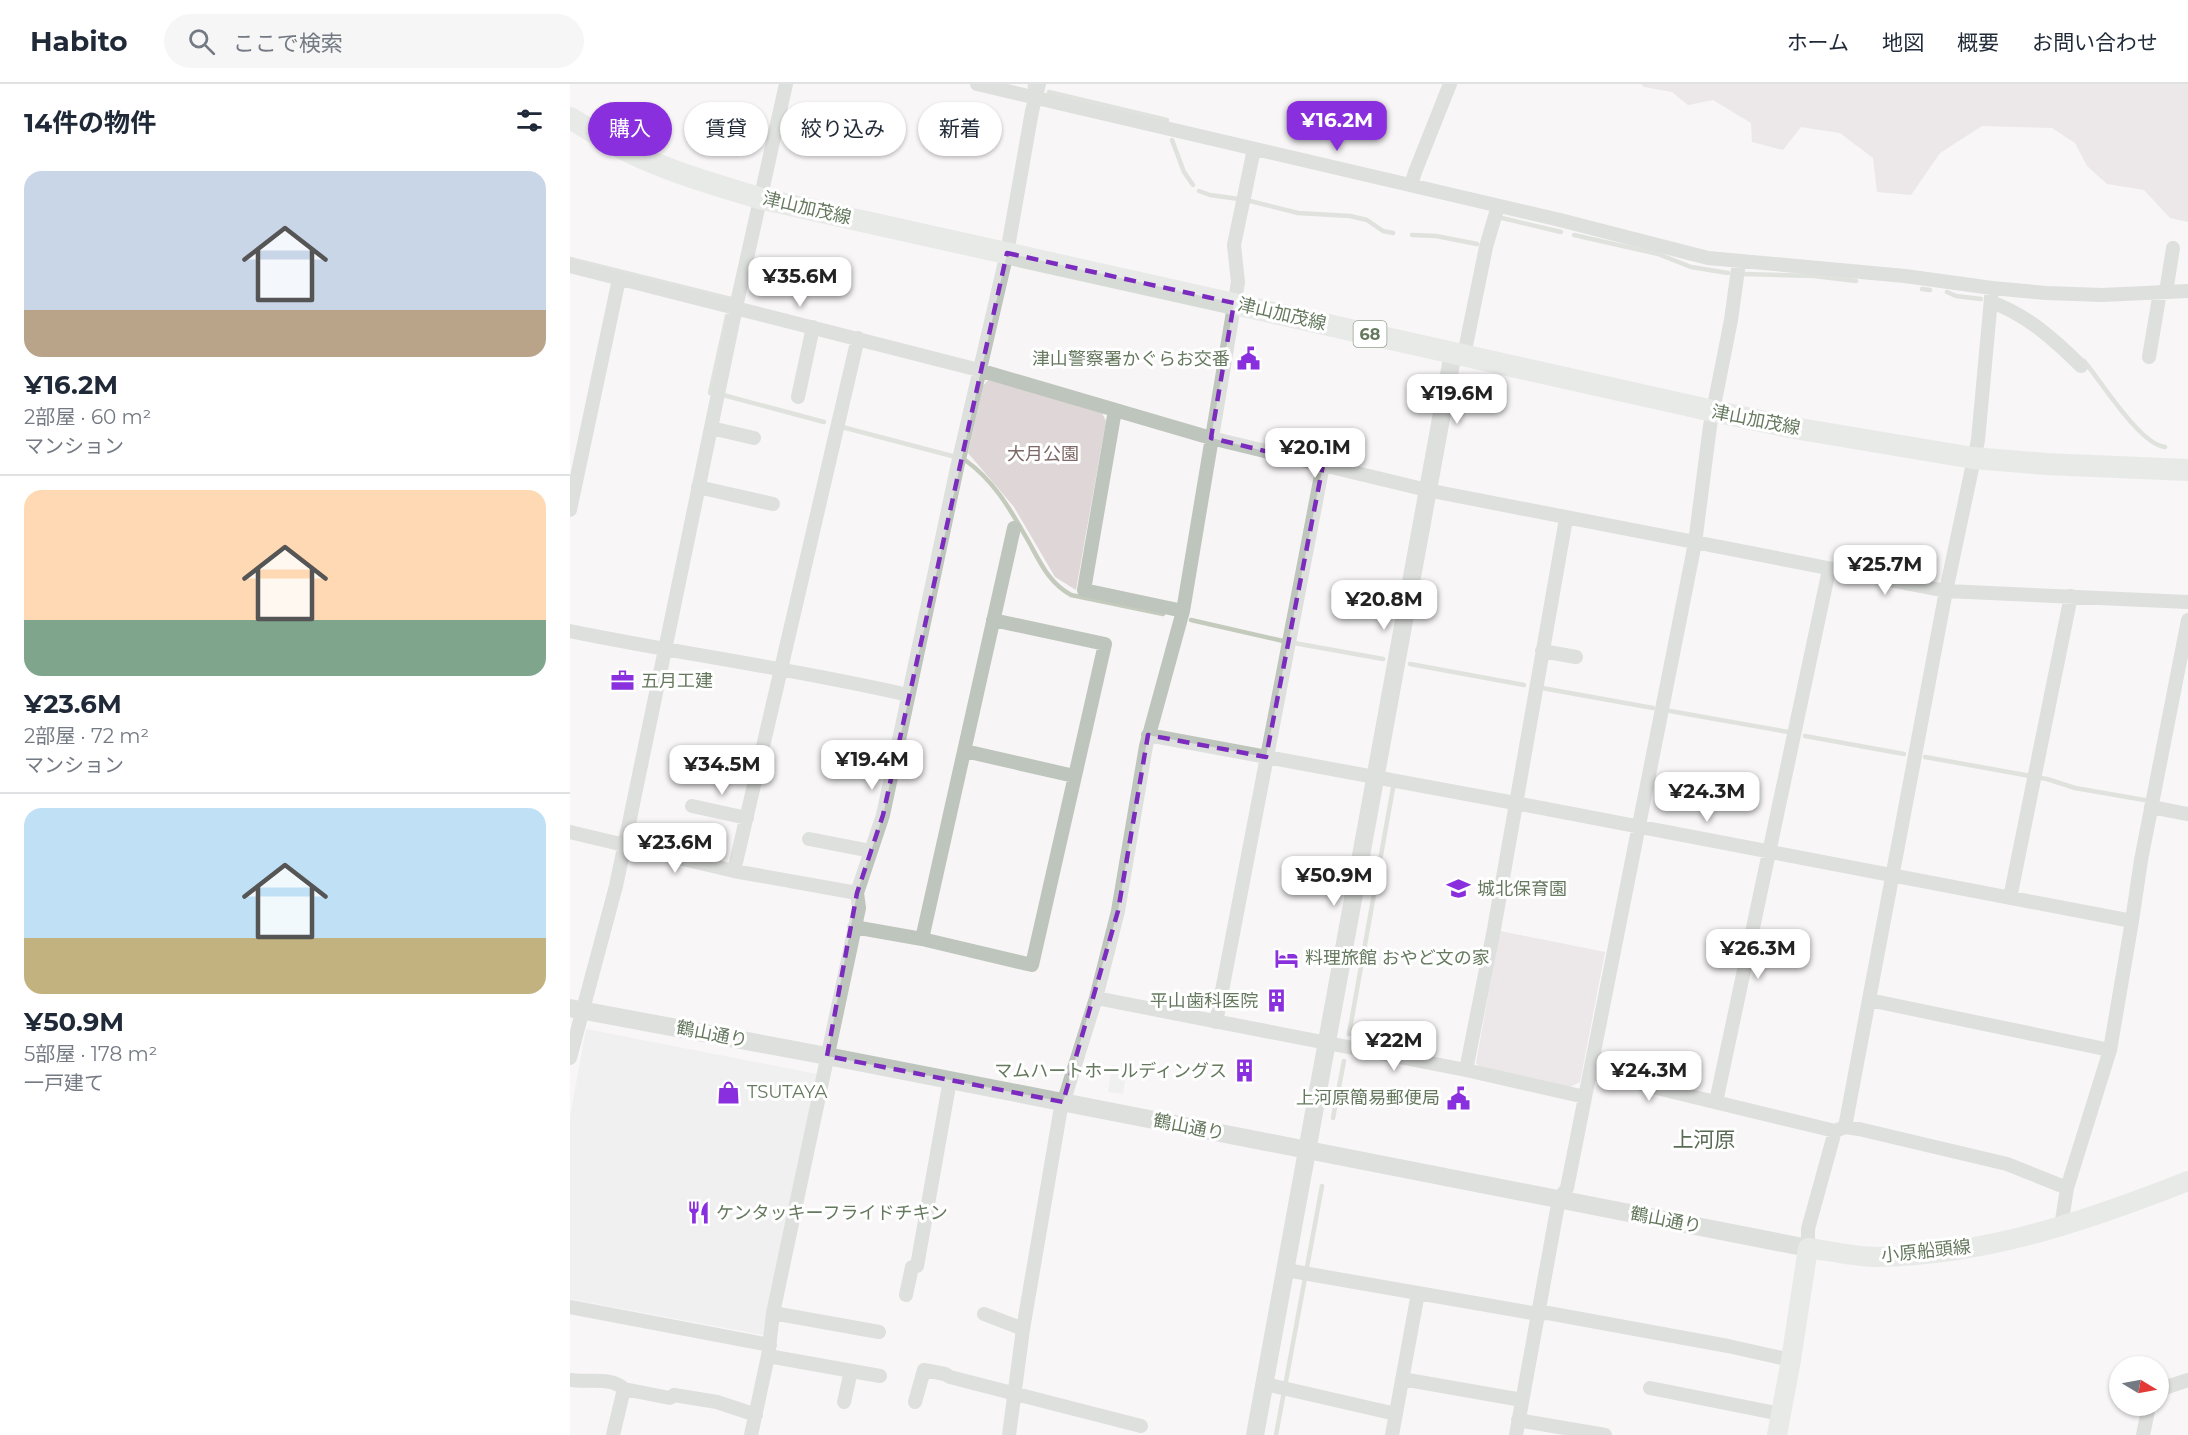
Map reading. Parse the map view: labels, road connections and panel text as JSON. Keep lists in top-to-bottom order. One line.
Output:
{"streets":{"main road":["津山加茂線","68","小原船頭線"],"street":["鶴山通り"]},"crossings":[["鶴山通り","小原船頭線"]],"districts":["上河原"],"parks":["大月公園"],"places":{"public building":["津山警察署かぐらお交番","上河原簡易郵便局"],"office":["五月工建"],"school or university":["城北保育園"],"hotel":["料理旅館 おやど文の家"],"building":["平山歯科医院","マムハートホールディングス"],"shop":["TSUTAYA"],"restaurant":["ケンタッキーフライドチキン"]},"north":"right","page":{"header":"Habito","search":"ここで検索","nav":["ホーム","地図","概要","お問い合わせ"],"heading":"14件の物件","price":["¥16.2M","¥35.6M","¥19.6M","¥20.1M","¥25.7M","¥20.8M","¥19.4M","¥34.5M","¥24.3M","¥23.6M","¥50.9M","¥26.3M","¥22M","¥24.3M"],"chip":["購入","賃貸","絞り込み","新着"],"list":[{"name":"¥16.2M","note":"2部屋 · 60 m² · マンション"},{"name":"¥23.6M","note":"2部屋 · 72 m² · マンション"},{"name":"¥50.9M","note":"5部屋 · 178 m² · 一戸建て"}]}}
